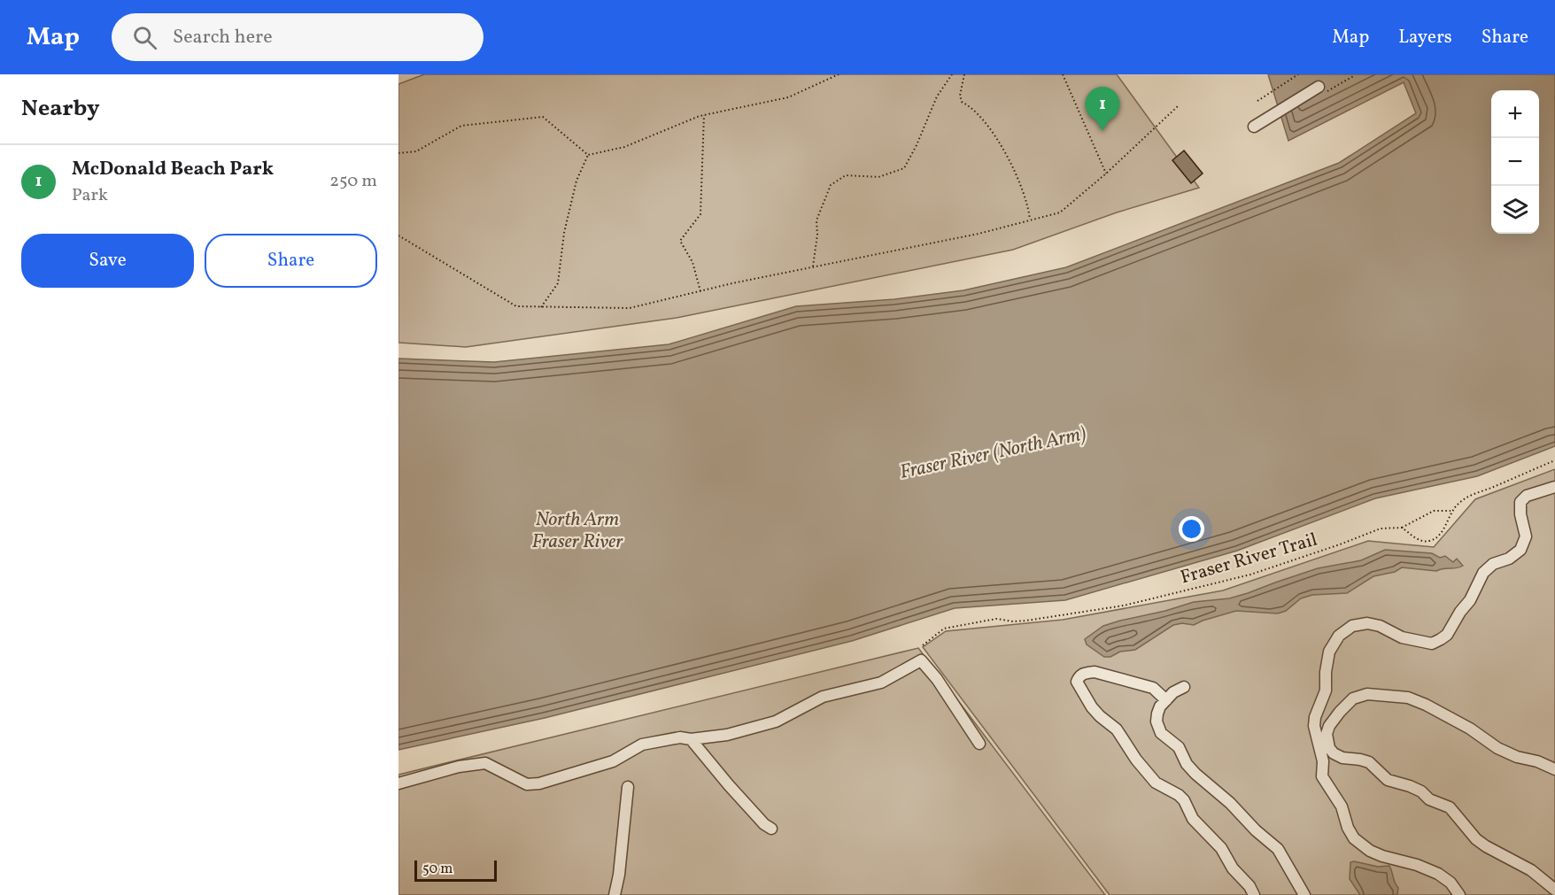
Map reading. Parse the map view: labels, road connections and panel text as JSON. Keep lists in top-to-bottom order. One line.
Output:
{"streets":{"path":["Fraser River Trail"]},"water":["Fraser River (North Arm)","North Arm Fraser River"],"scale_bar":"50 m","page":{"header":"Map","search":"Search here","nav":["Map","Layers","Share"],"heading":"Nearby","pins":"1","map_buttons":["+","−"],"list":[{"mark":"1","name":"McDonald Beach Park","note":"Park","value":"250 m"}],"buttons":["Save","Share"],"scale":"50 m"}}
